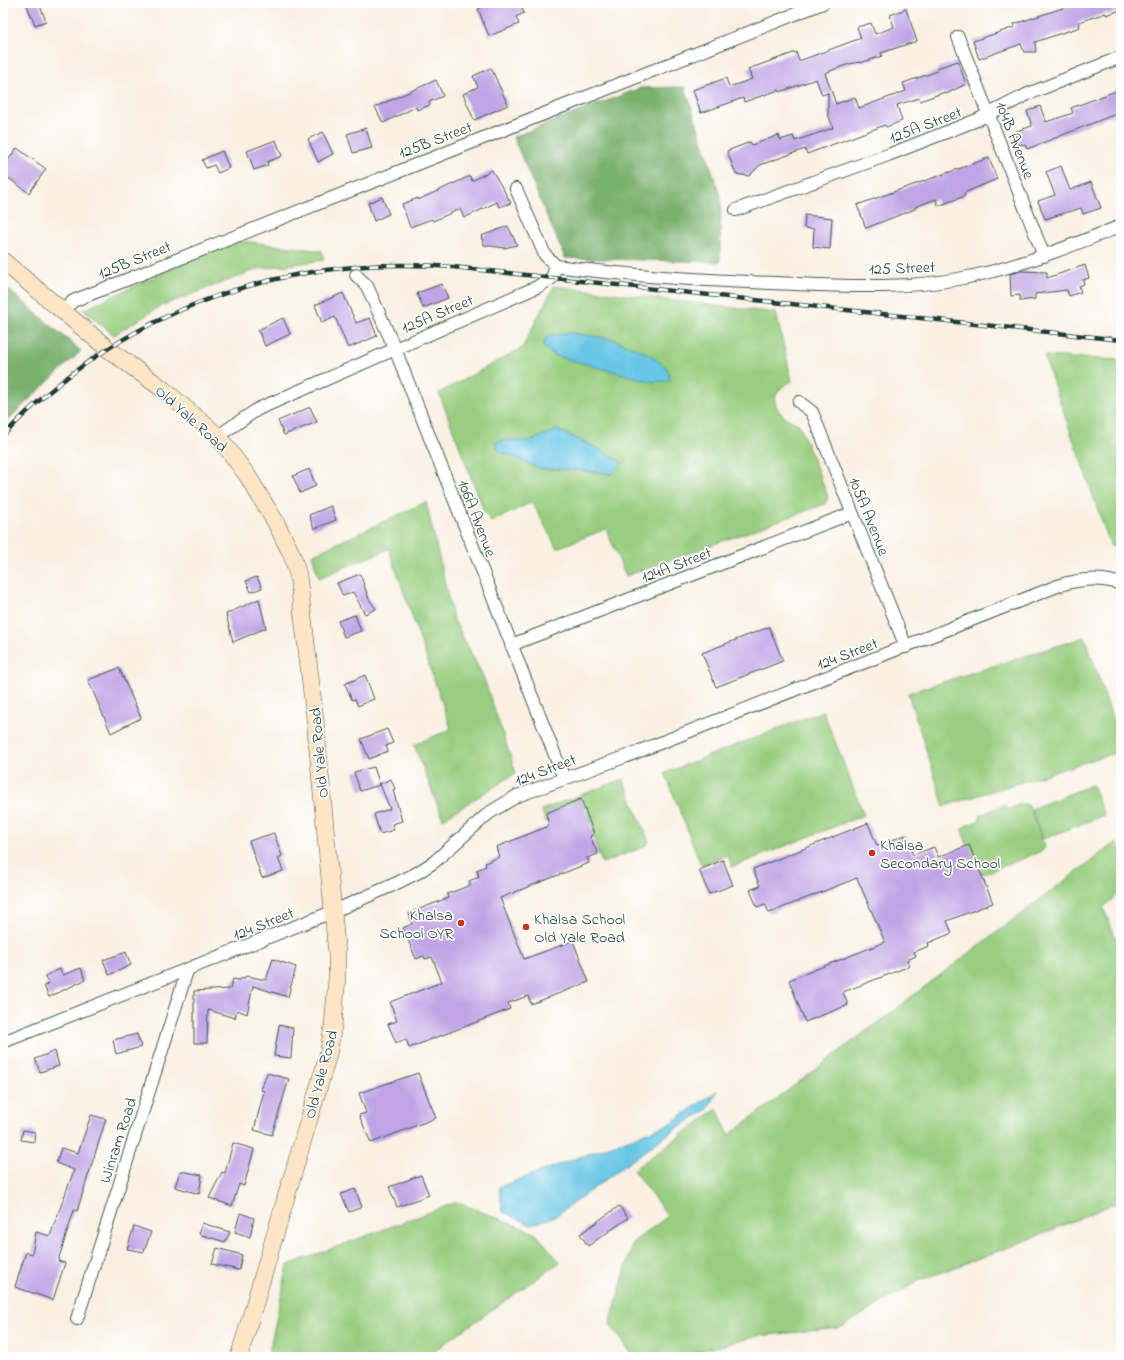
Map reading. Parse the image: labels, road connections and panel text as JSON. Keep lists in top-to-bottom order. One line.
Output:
{"streets":{"main road":["Old Yale Road"],"street":["125A Street","125B Street","104B Avenue","125 Street","105A Avenue","106A Avenue","124A Street","124 Street","Winram Road"]},"crossings":[["125A Street","104B Avenue"],["125A Street","125 Street"],["125A Street","Old Yale Road"],["125A Street","106A Avenue"],["125B Street","Old Yale Road"],["104B Avenue","125 Street"],["Old Yale Road","124 Street"],["105A Avenue","124A Street"],["105A Avenue","124 Street"],["106A Avenue","124A Street"],["106A Avenue","124 Street"],["124 Street","Winram Road"]],"places":["Khalsa Secondary School","Khalsa School OYR","Khalsa School Old Yale Road"]}
